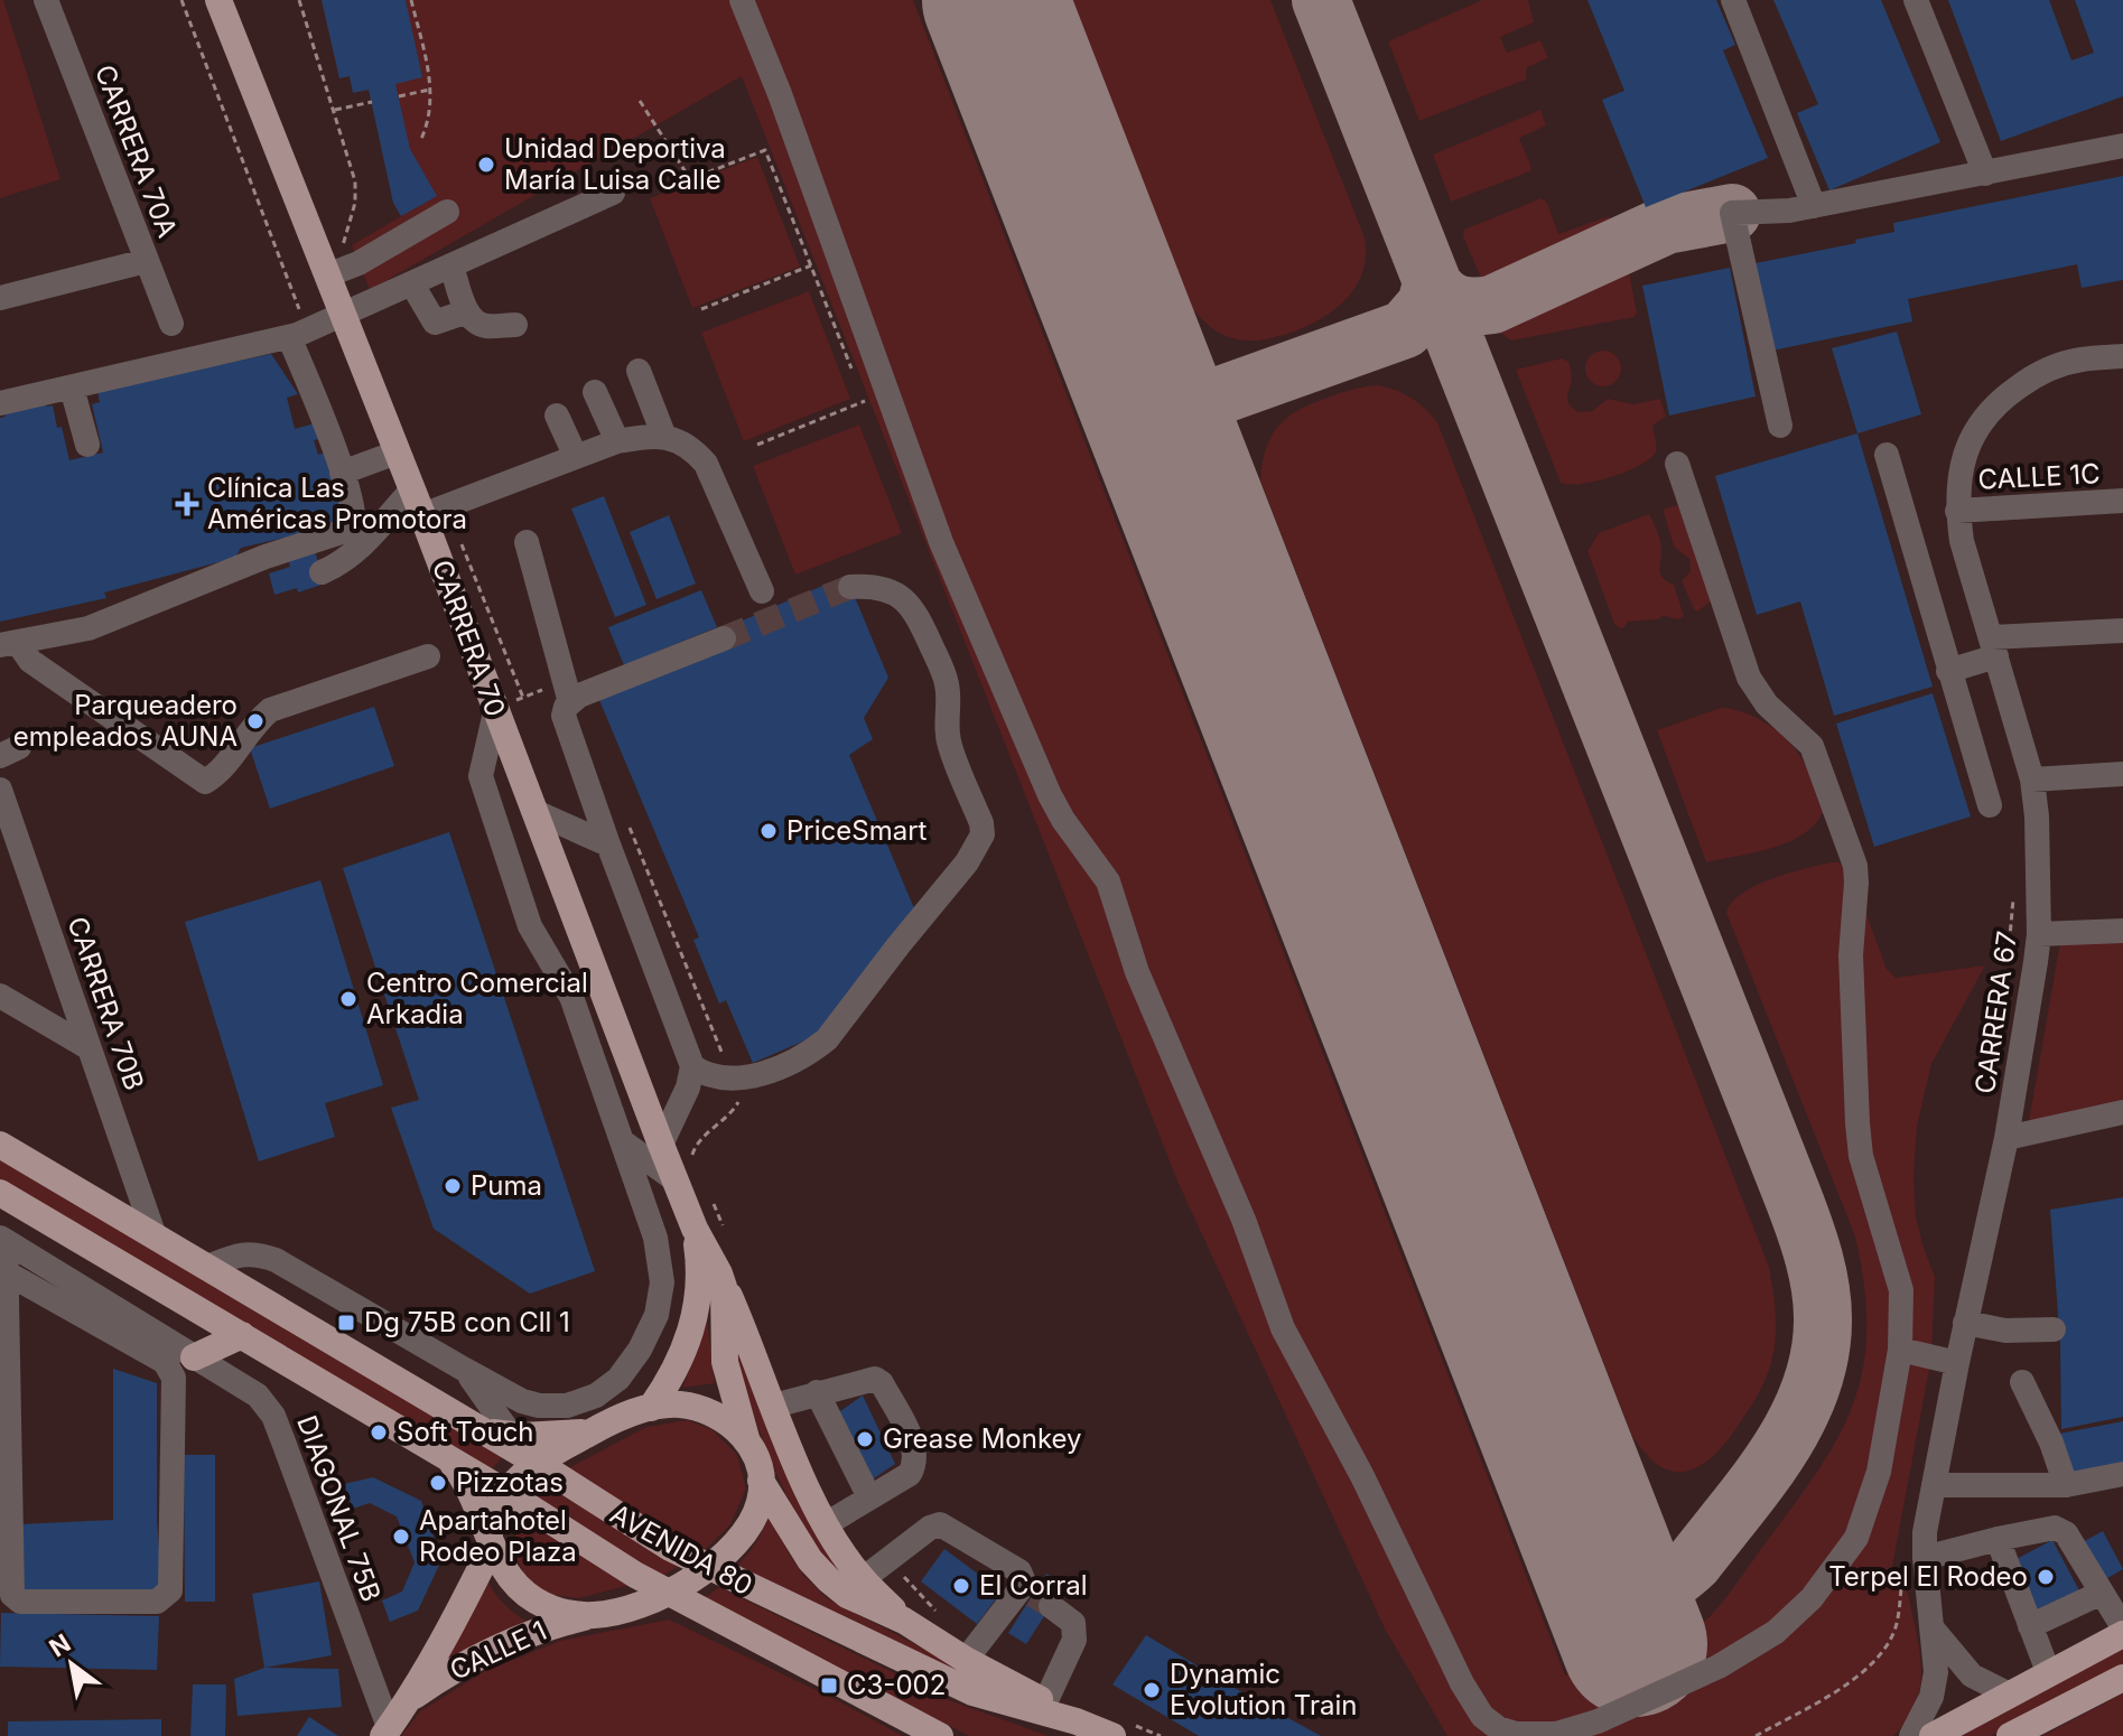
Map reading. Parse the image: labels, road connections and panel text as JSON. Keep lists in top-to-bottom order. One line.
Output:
{"streets":{"main road":["CARRERA 70","AVENIDA 80","CALLE 1"],"street":["CARRERA 70A","CALLE 1C","CARRERA 70B","CARRERA 67","DIAGONAL 75B"]},"crossings":[["CALLE 1C","CARRERA 67"],["CARRERA 70","CALLE 1"],["CARRERA 70B","AVENIDA 80"],["DIAGONAL 75B","CALLE 1"],["AVENIDA 80","CALLE 1"]],"places":{"other":["Unidad Deportiva María Luisa Calle","Parqueadero empleados AUNA","PriceSmart","Centro Comercial Arkadia","Puma","Soft Touch","Grease Monkey","Pizzotas","Apartahotel Rodeo Plaza","Terpel El Rodeo","El Corral","Dynamic Evolution Train"],"health":["Clínica Las Américas Promotora"],"transit":["Dg 75B con Cll 1","C3-002"]},"north":"top left"}
